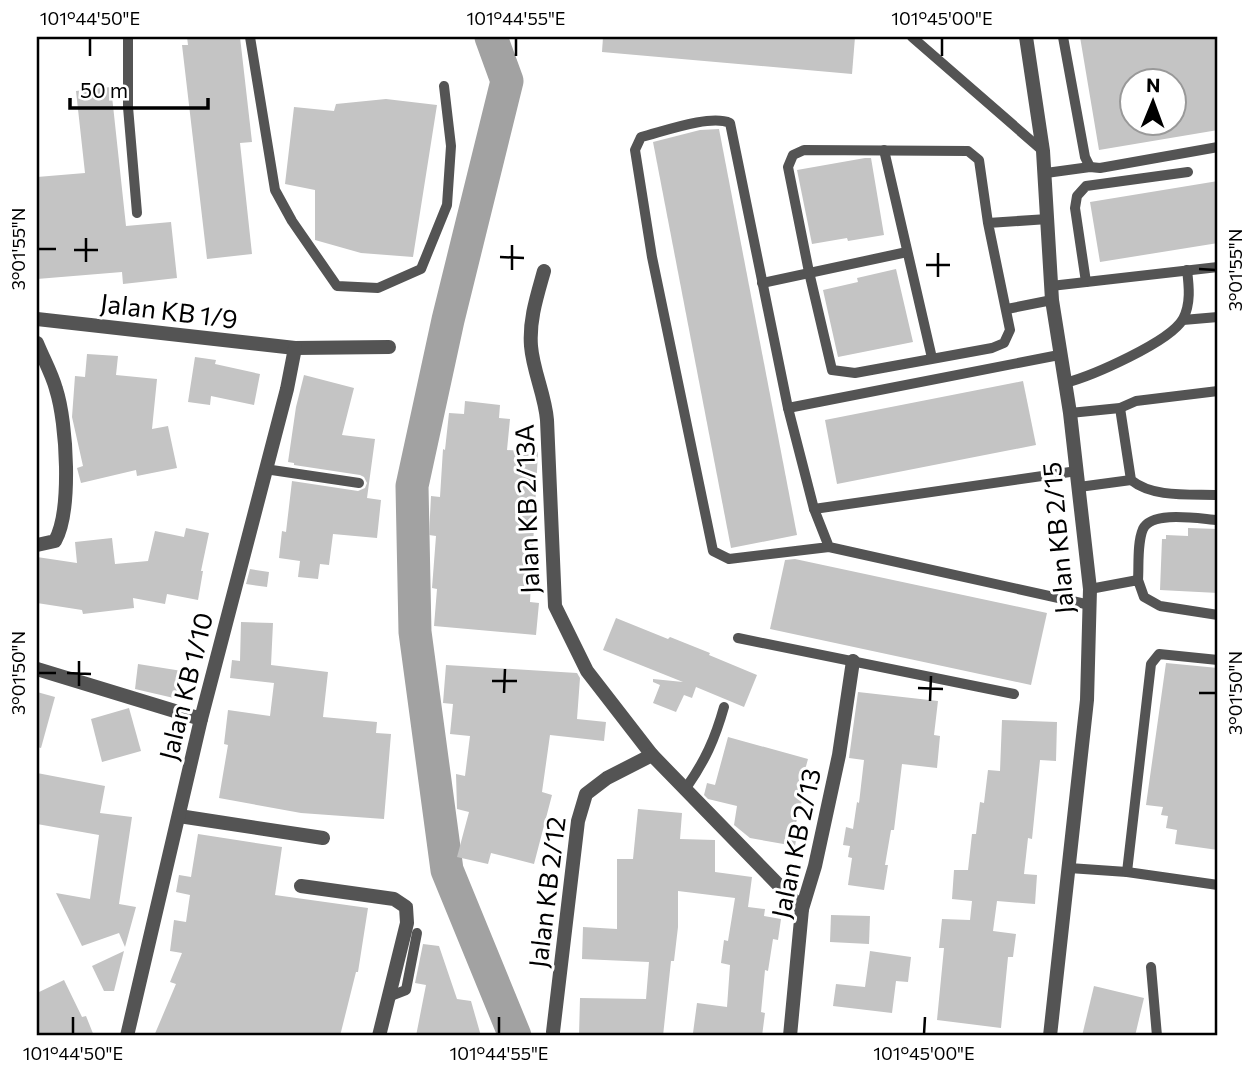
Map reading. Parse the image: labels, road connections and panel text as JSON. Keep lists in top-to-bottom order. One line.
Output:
{"streets":{"street":["Jalan KB 1/9","Jalan KB 2/13A","Jalan KB 2/15","Jalan KB 1/10","Jalan KB 2/13","Jalan KB 2/12"]},"crossings":[["Jalan KB 1/9","Jalan KB 1/10"],["Jalan KB 2/13A","Jalan KB 2/13"],["Jalan KB 2/13A","Jalan KB 2/12"]],"scale_bar":"50 m","north":"top","coordinates":["101°44'50\"E","101°44'55\"E","101°45'00\"E","3°01'55\"N","3°01'50\"N"]}
